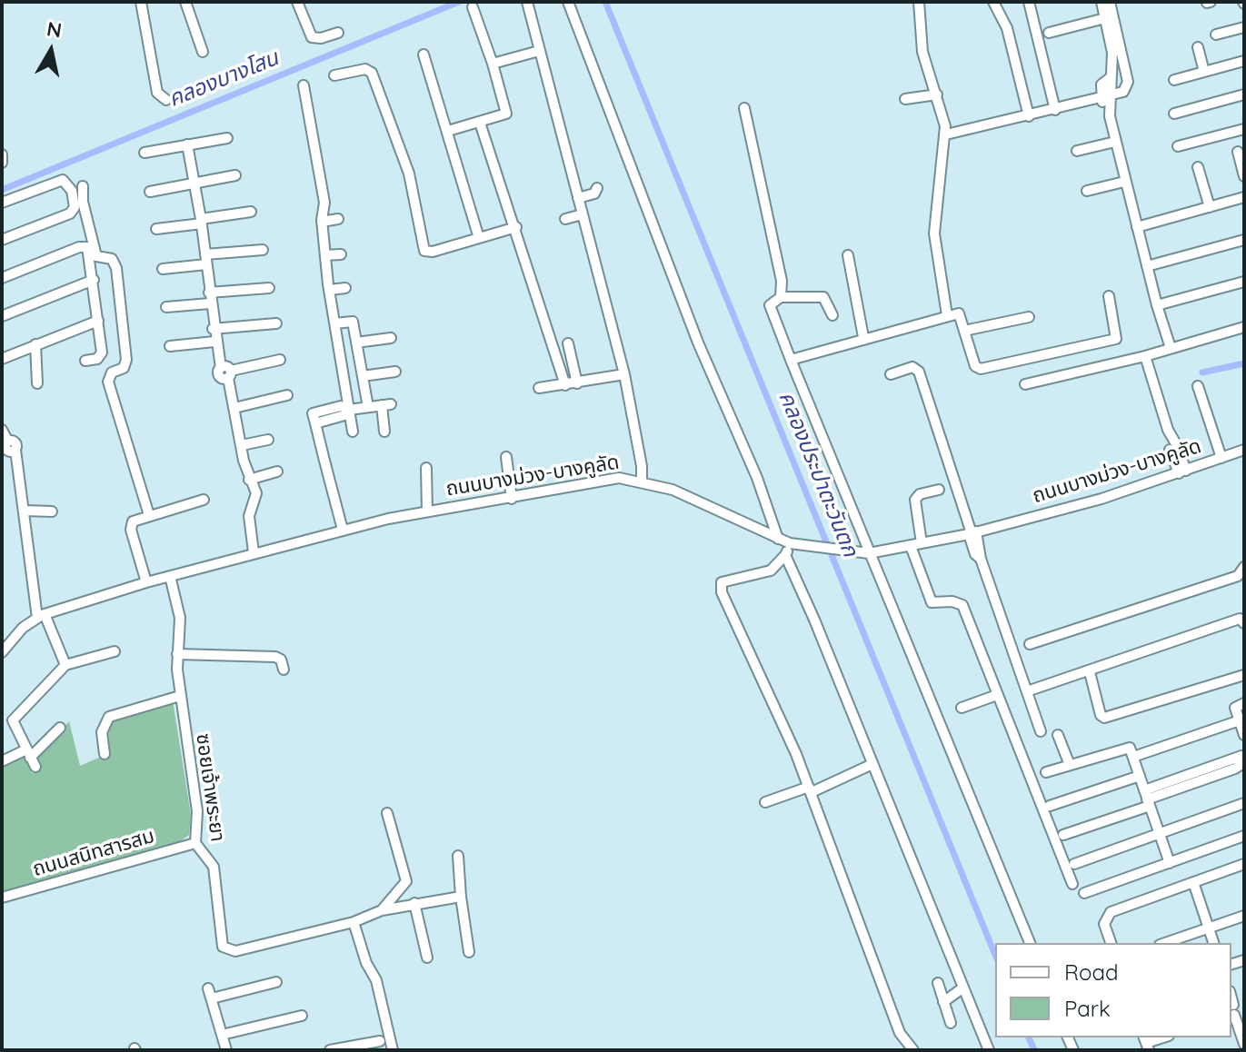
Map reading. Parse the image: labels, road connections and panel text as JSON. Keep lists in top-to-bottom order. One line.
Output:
{"streets":{"street":["ถนนบางม่วง-บางคูลัด","ซอยเจ้าพระยา","ถนนสนิทสารสม"]},"crossings":[["ถนนบางม่วง-บางคูลัด","ซอยเจ้าพระยา"],["ซอยเจ้าพระยา","ถนนสนิทสารสม"]],"water":["คลองบางโสน","คลองประปาตะวันตก"],"legend":["Road","Park"],"north":"top"}
